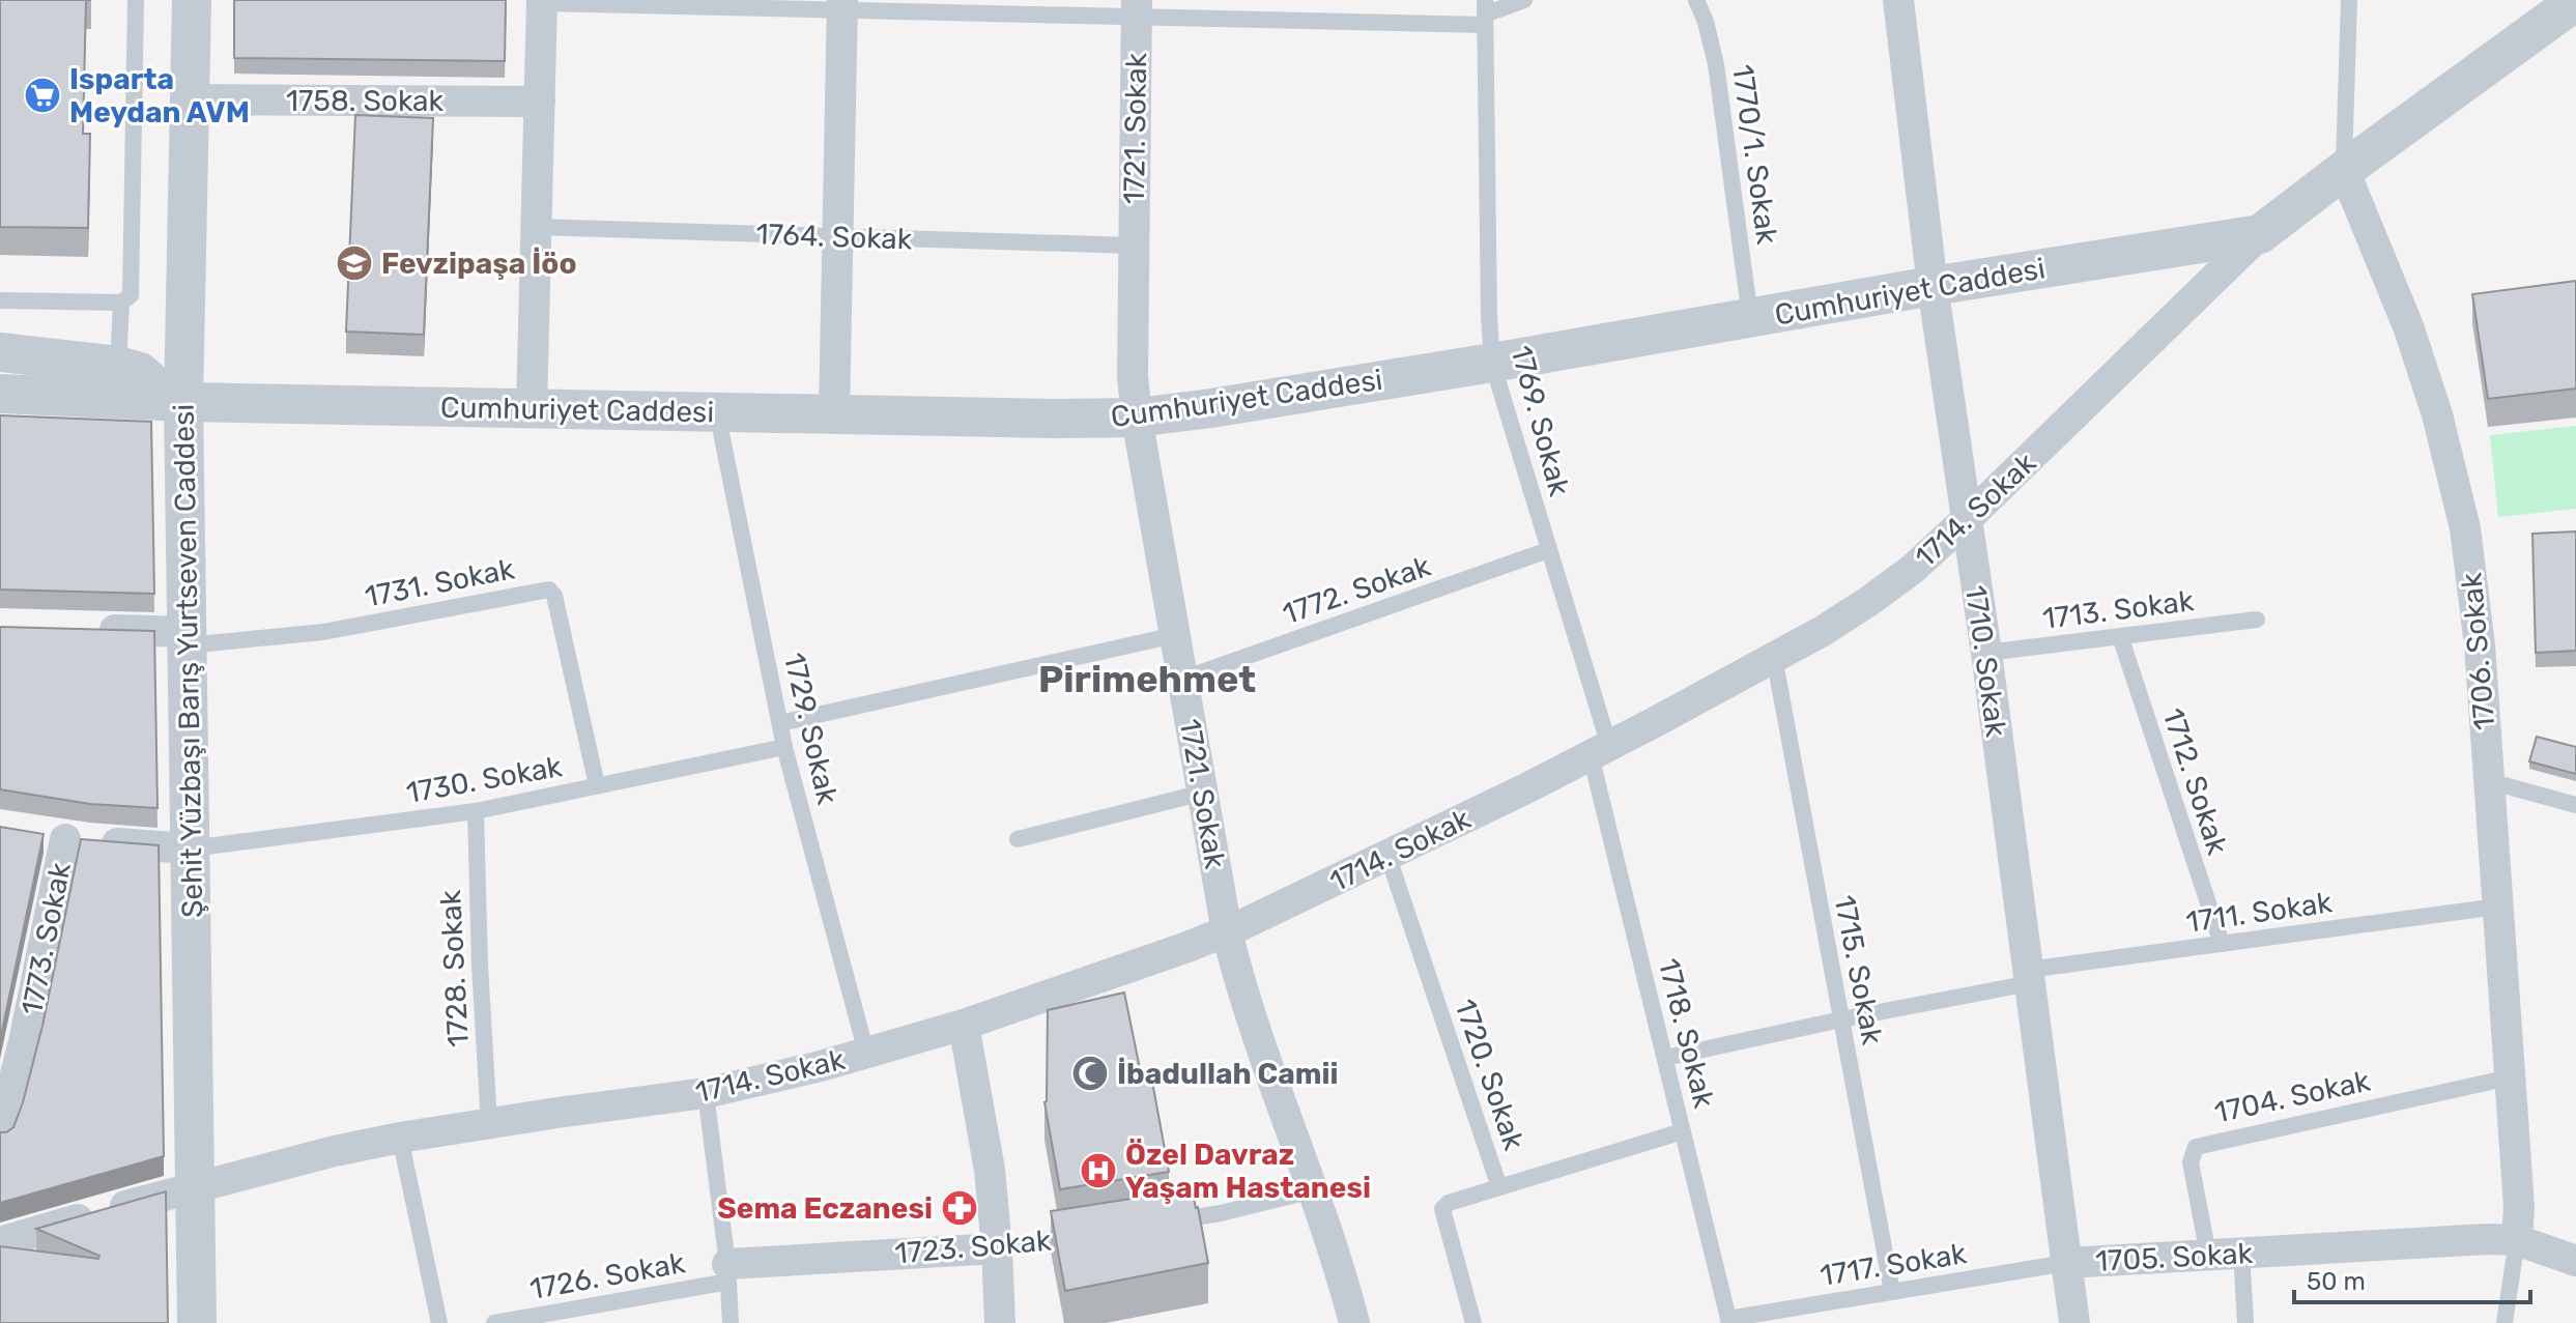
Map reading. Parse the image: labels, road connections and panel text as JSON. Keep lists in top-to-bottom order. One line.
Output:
{"streets":{"street":["1758. Sokak","1721. Sokak","Cumhuriyet Caddesi","1714. Sokak","1706. Sokak","Şehit Yüzbaşı Barış Yurtseven Caddesi","1710. Sokak","1773. Sokak","1723. Sokak","1705. Sokak"],"lane":["1770/1. Sokak","1764. Sokak","1769. Sokak","1731. Sokak","1772. Sokak","1713. Sokak","1729. Sokak","1730. Sokak","1712. Sokak","1711. Sokak","1728. Sokak","1715. Sokak","1718. Sokak","1720. Sokak","1704. Sokak","1717. Sokak","1726. Sokak"]},"crossings":[["1758. Sokak","Şehit Yüzbaşı Barış Yurtseven Caddesi"],["1721. Sokak","1764. Sokak"],["1721. Sokak","Cumhuriyet Caddesi"],["1721. Sokak","1714. Sokak"],["1721. Sokak","1772. Sokak"],["1770/1. Sokak","Cumhuriyet Caddesi"],["Cumhuriyet Caddesi","1769. Sokak"],["Cumhuriyet Caddesi","1714. Sokak"],["Cumhuriyet Caddesi","Şehit Yüzbaşı Barış Yurtseven Caddesi"],["Cumhuriyet Caddesi","1710. Sokak"],["Cumhuriyet Caddesi","1729. Sokak"],["1769. Sokak","1714. Sokak"],["1769. Sokak","1772. Sokak"],["1769. Sokak","1718. Sokak"],["1714. Sokak","1706. Sokak"],["1714. Sokak","Şehit Yüzbaşı Barış Yurtseven Caddesi"],["1714. Sokak","1710. Sokak"],["1714. Sokak","1729. Sokak"],["1714. Sokak","1728. Sokak"],["1714. Sokak","1715. Sokak"],["1714. Sokak","1718. Sokak"],["1714. Sokak","1720. Sokak"],["1731. Sokak","Şehit Yüzbaşı Barış Yurtseven Caddesi"],["1731. Sokak","1730. Sokak"],["1713. Sokak","1710. Sokak"],["1713. Sokak","1712. Sokak"],["1706. Sokak","1711. Sokak"],["1706. Sokak","1704. Sokak"],["1706. Sokak","1705. Sokak"],["Şehit Yüzbaşı Barış Yurtseven Caddesi","1730. Sokak"],["1710. Sokak","1711. Sokak"],["1710. Sokak","1705. Sokak"],["1710. Sokak","1717. Sokak"],["1729. Sokak","1730. Sokak"],["1730. Sokak","1728. Sokak"],["1712. Sokak","1711. Sokak"],["1711. Sokak","1715. Sokak"],["1711. Sokak","1718. Sokak"],["1715. Sokak","1717. Sokak"],["1718. Sokak","1717. Sokak"],["1704. Sokak","1705. Sokak"],["1723. Sokak","1726. Sokak"],["1705. Sokak","1717. Sokak"]],"districts":["Pirimehmet"],"places":{"supermarket":["Isparta Meydan AVM"],"school or university":["Fevzipaşa İöo"],"mosque":["İbadullah Camii"],"hospital":["Özel Davraz Yaşam Hastanesi"],"pharmacy":["Sema Eczanesi"]},"scale_bar":"50 m"}
